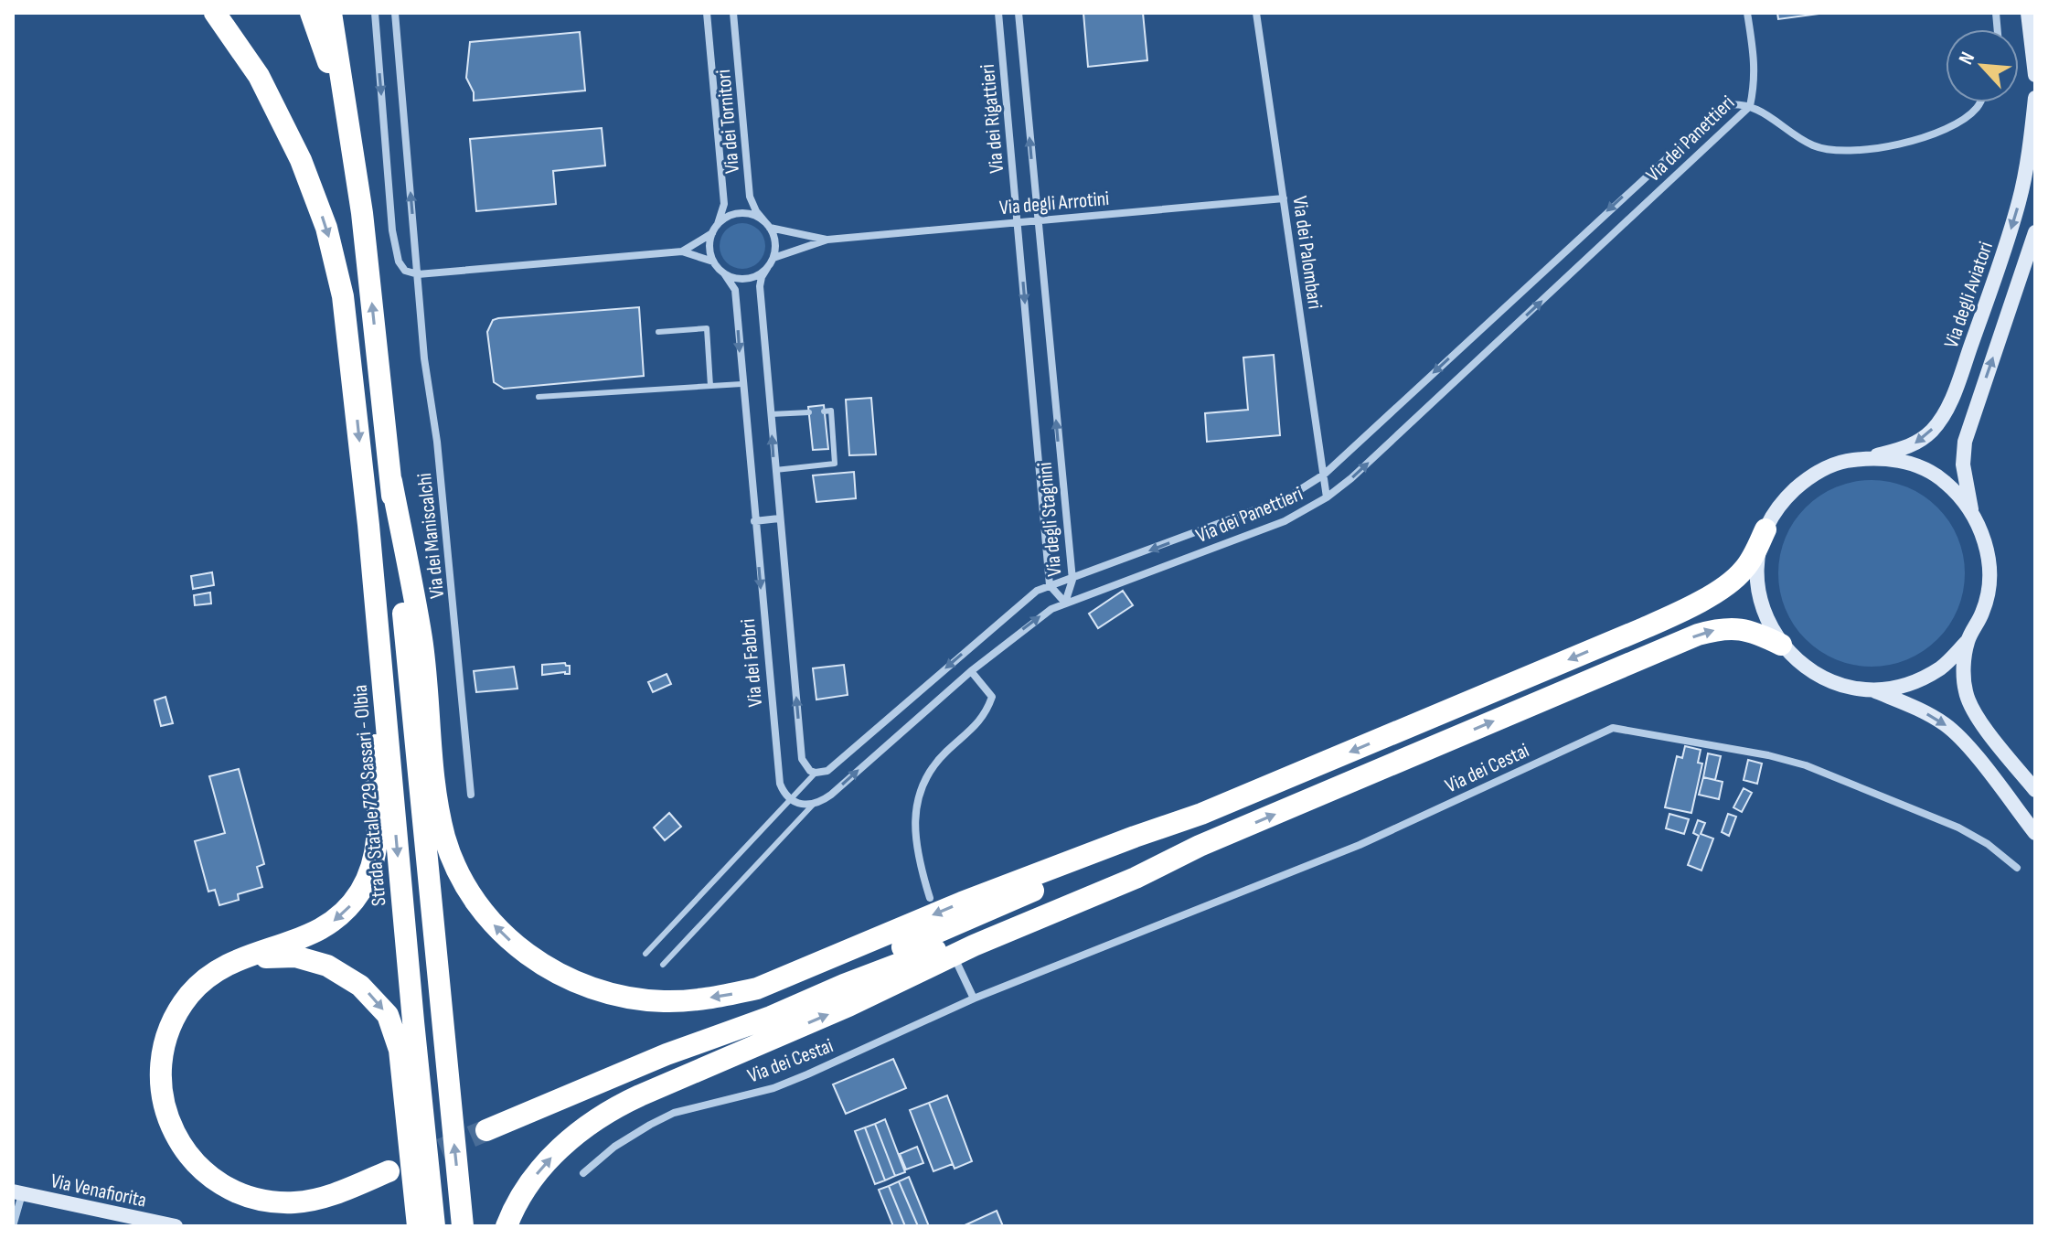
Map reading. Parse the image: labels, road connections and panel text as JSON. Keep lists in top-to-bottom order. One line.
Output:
{"streets":{"highway":["Strada Statale 729 Sassari - Olbia"],"main road":["Via degli Aviatori","Via Venafiorita"],"street":["Via dei Rigattieri","Via dei Tornitori","Via dei Panettieri","Via degli Arrotini","Via dei Palombari","Via degli Stagnini","Via dei Maniscalchi","Via dei Fabbri","Via dei Cestai"]},"crossings":[["Via dei Rigattieri","Via degli Arrotini"],["Via dei Rigattieri","Via degli Stagnini"],["Via dei Tornitori","Via dei Fabbri"],["Via dei Panettieri","Via dei Palombari"],["Via dei Panettieri","Via degli Stagnini"],["Via dei Panettieri","Via dei Fabbri"],["Via degli Arrotini","Via dei Palombari"],["Via degli Arrotini","Via degli Stagnini"]],"north":"top left"}
